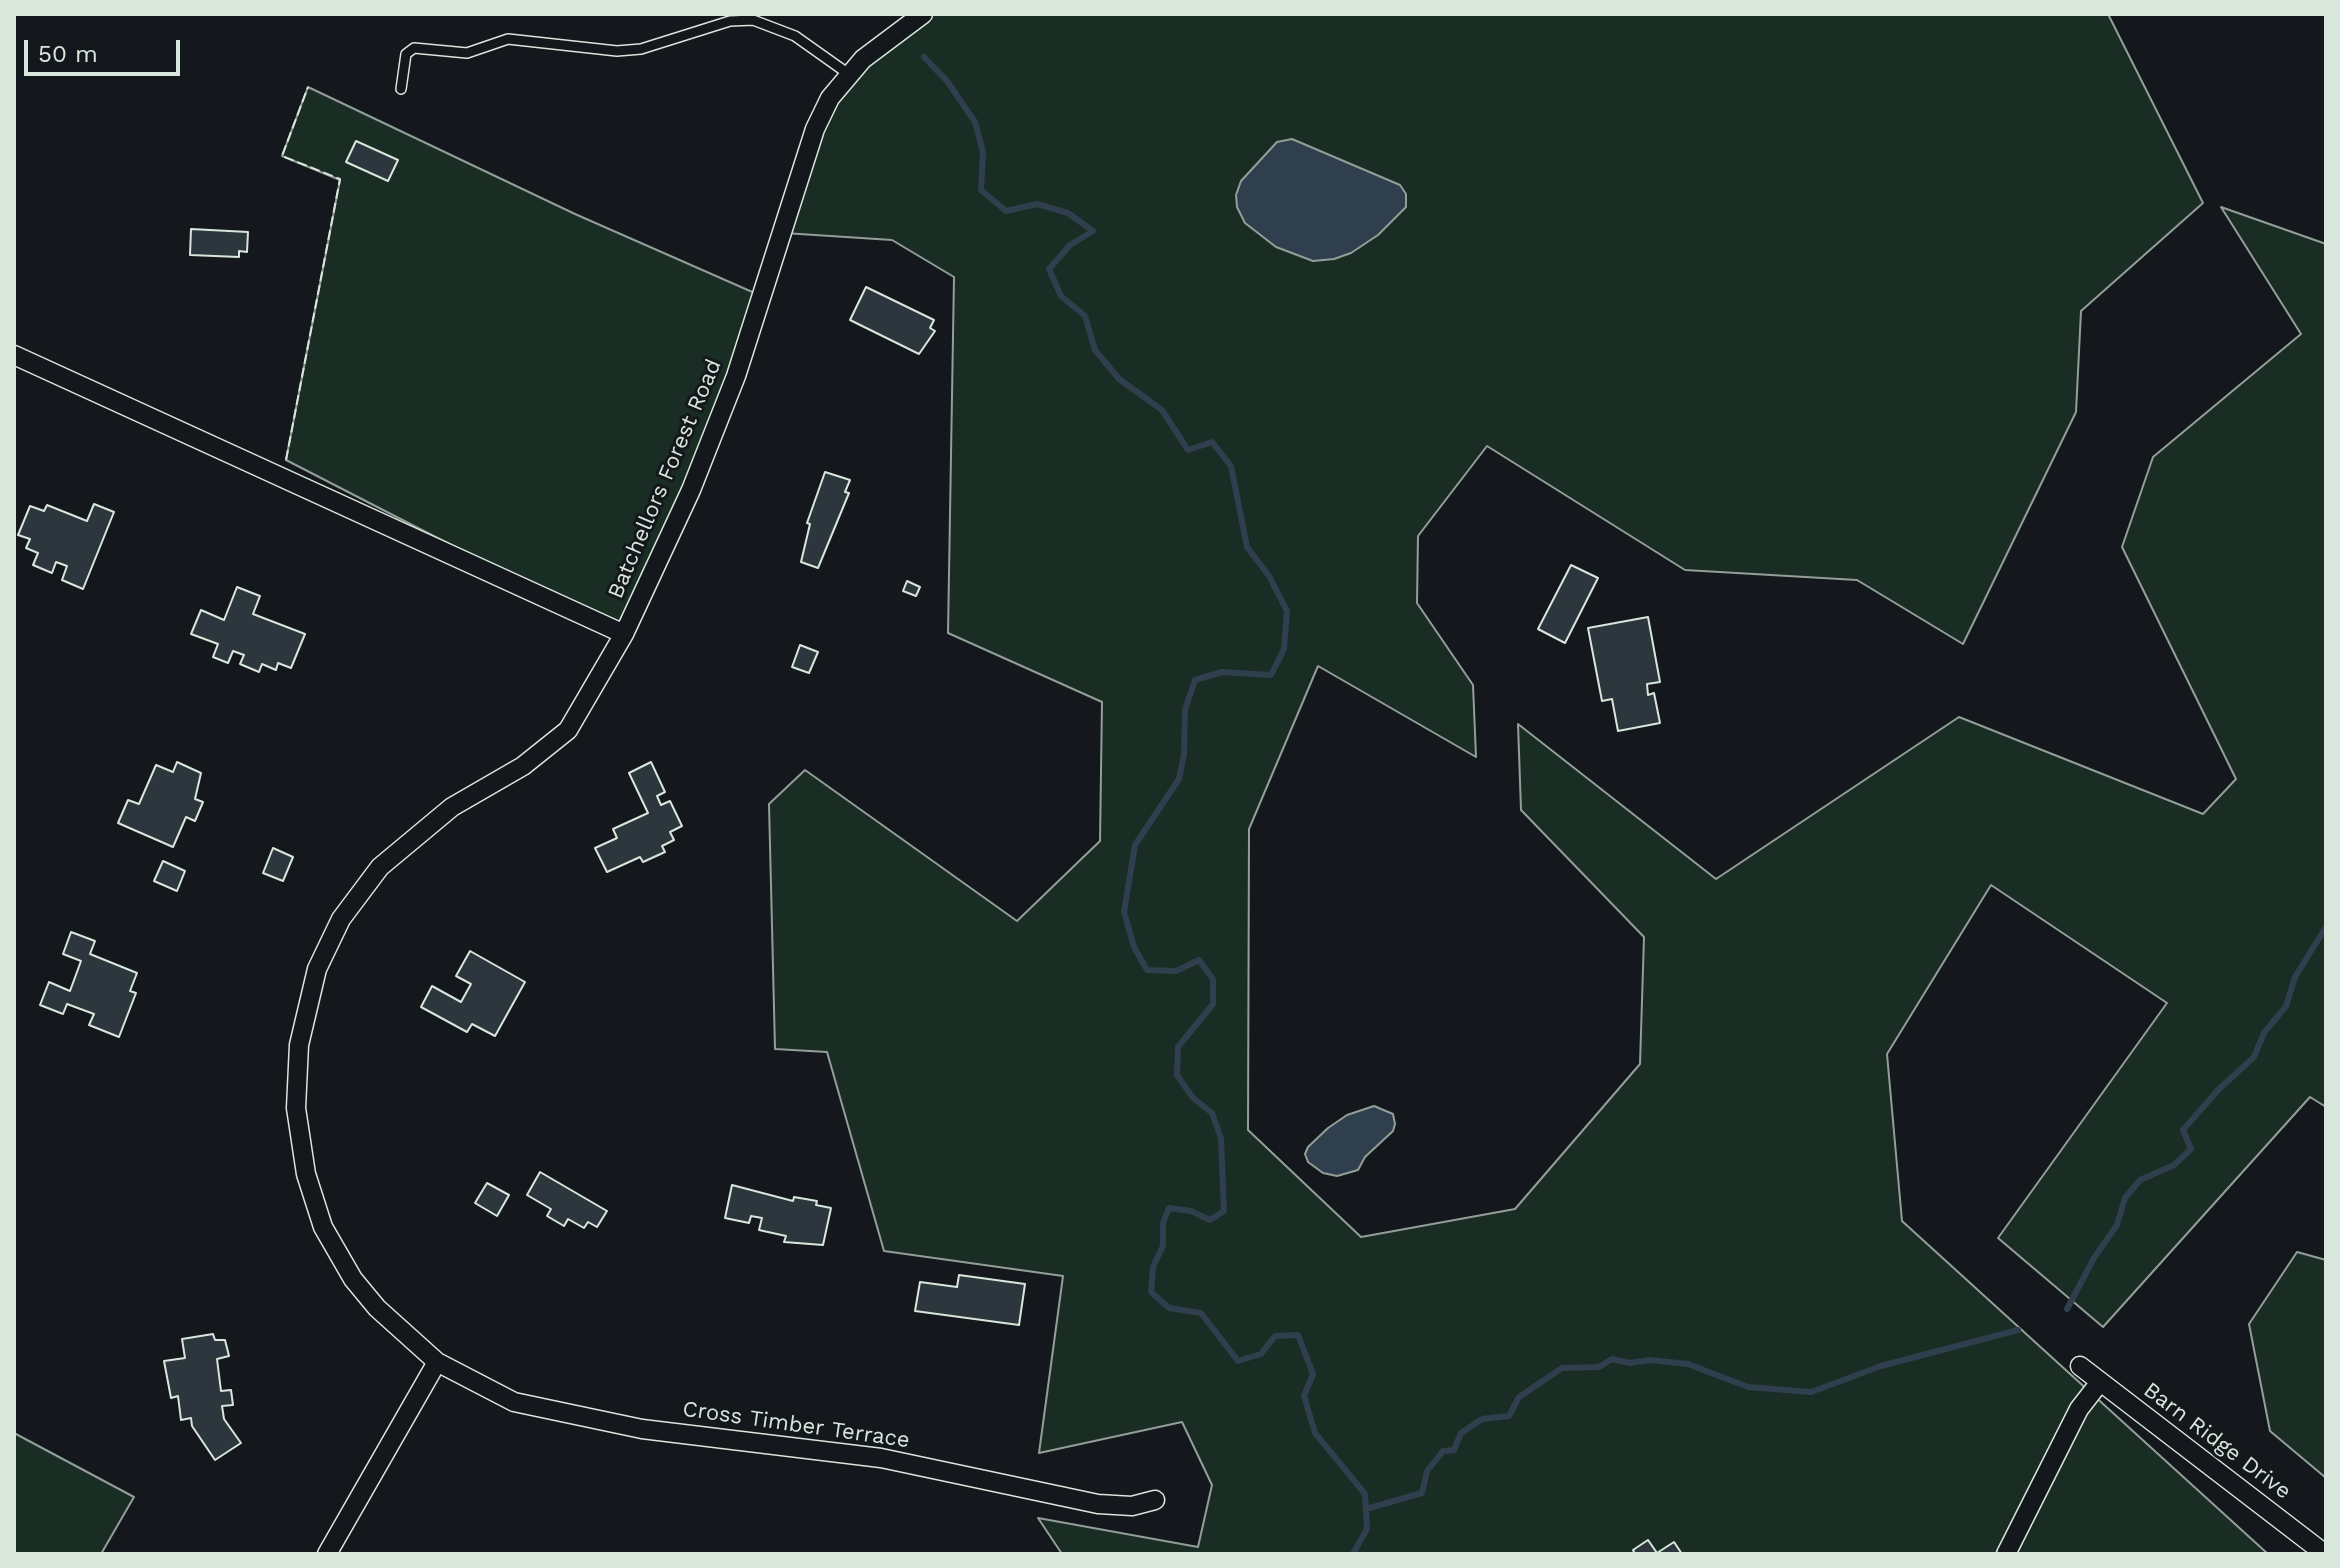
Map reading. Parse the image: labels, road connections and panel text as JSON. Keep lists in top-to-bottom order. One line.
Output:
{"streets":{"street":["Batchellors Forest Road","Cross Timber Terrace","Barn Ridge Drive"]},"crossings":[["Batchellors Forest Road","Cross Timber Terrace"]],"scale_bar":"50 m"}
